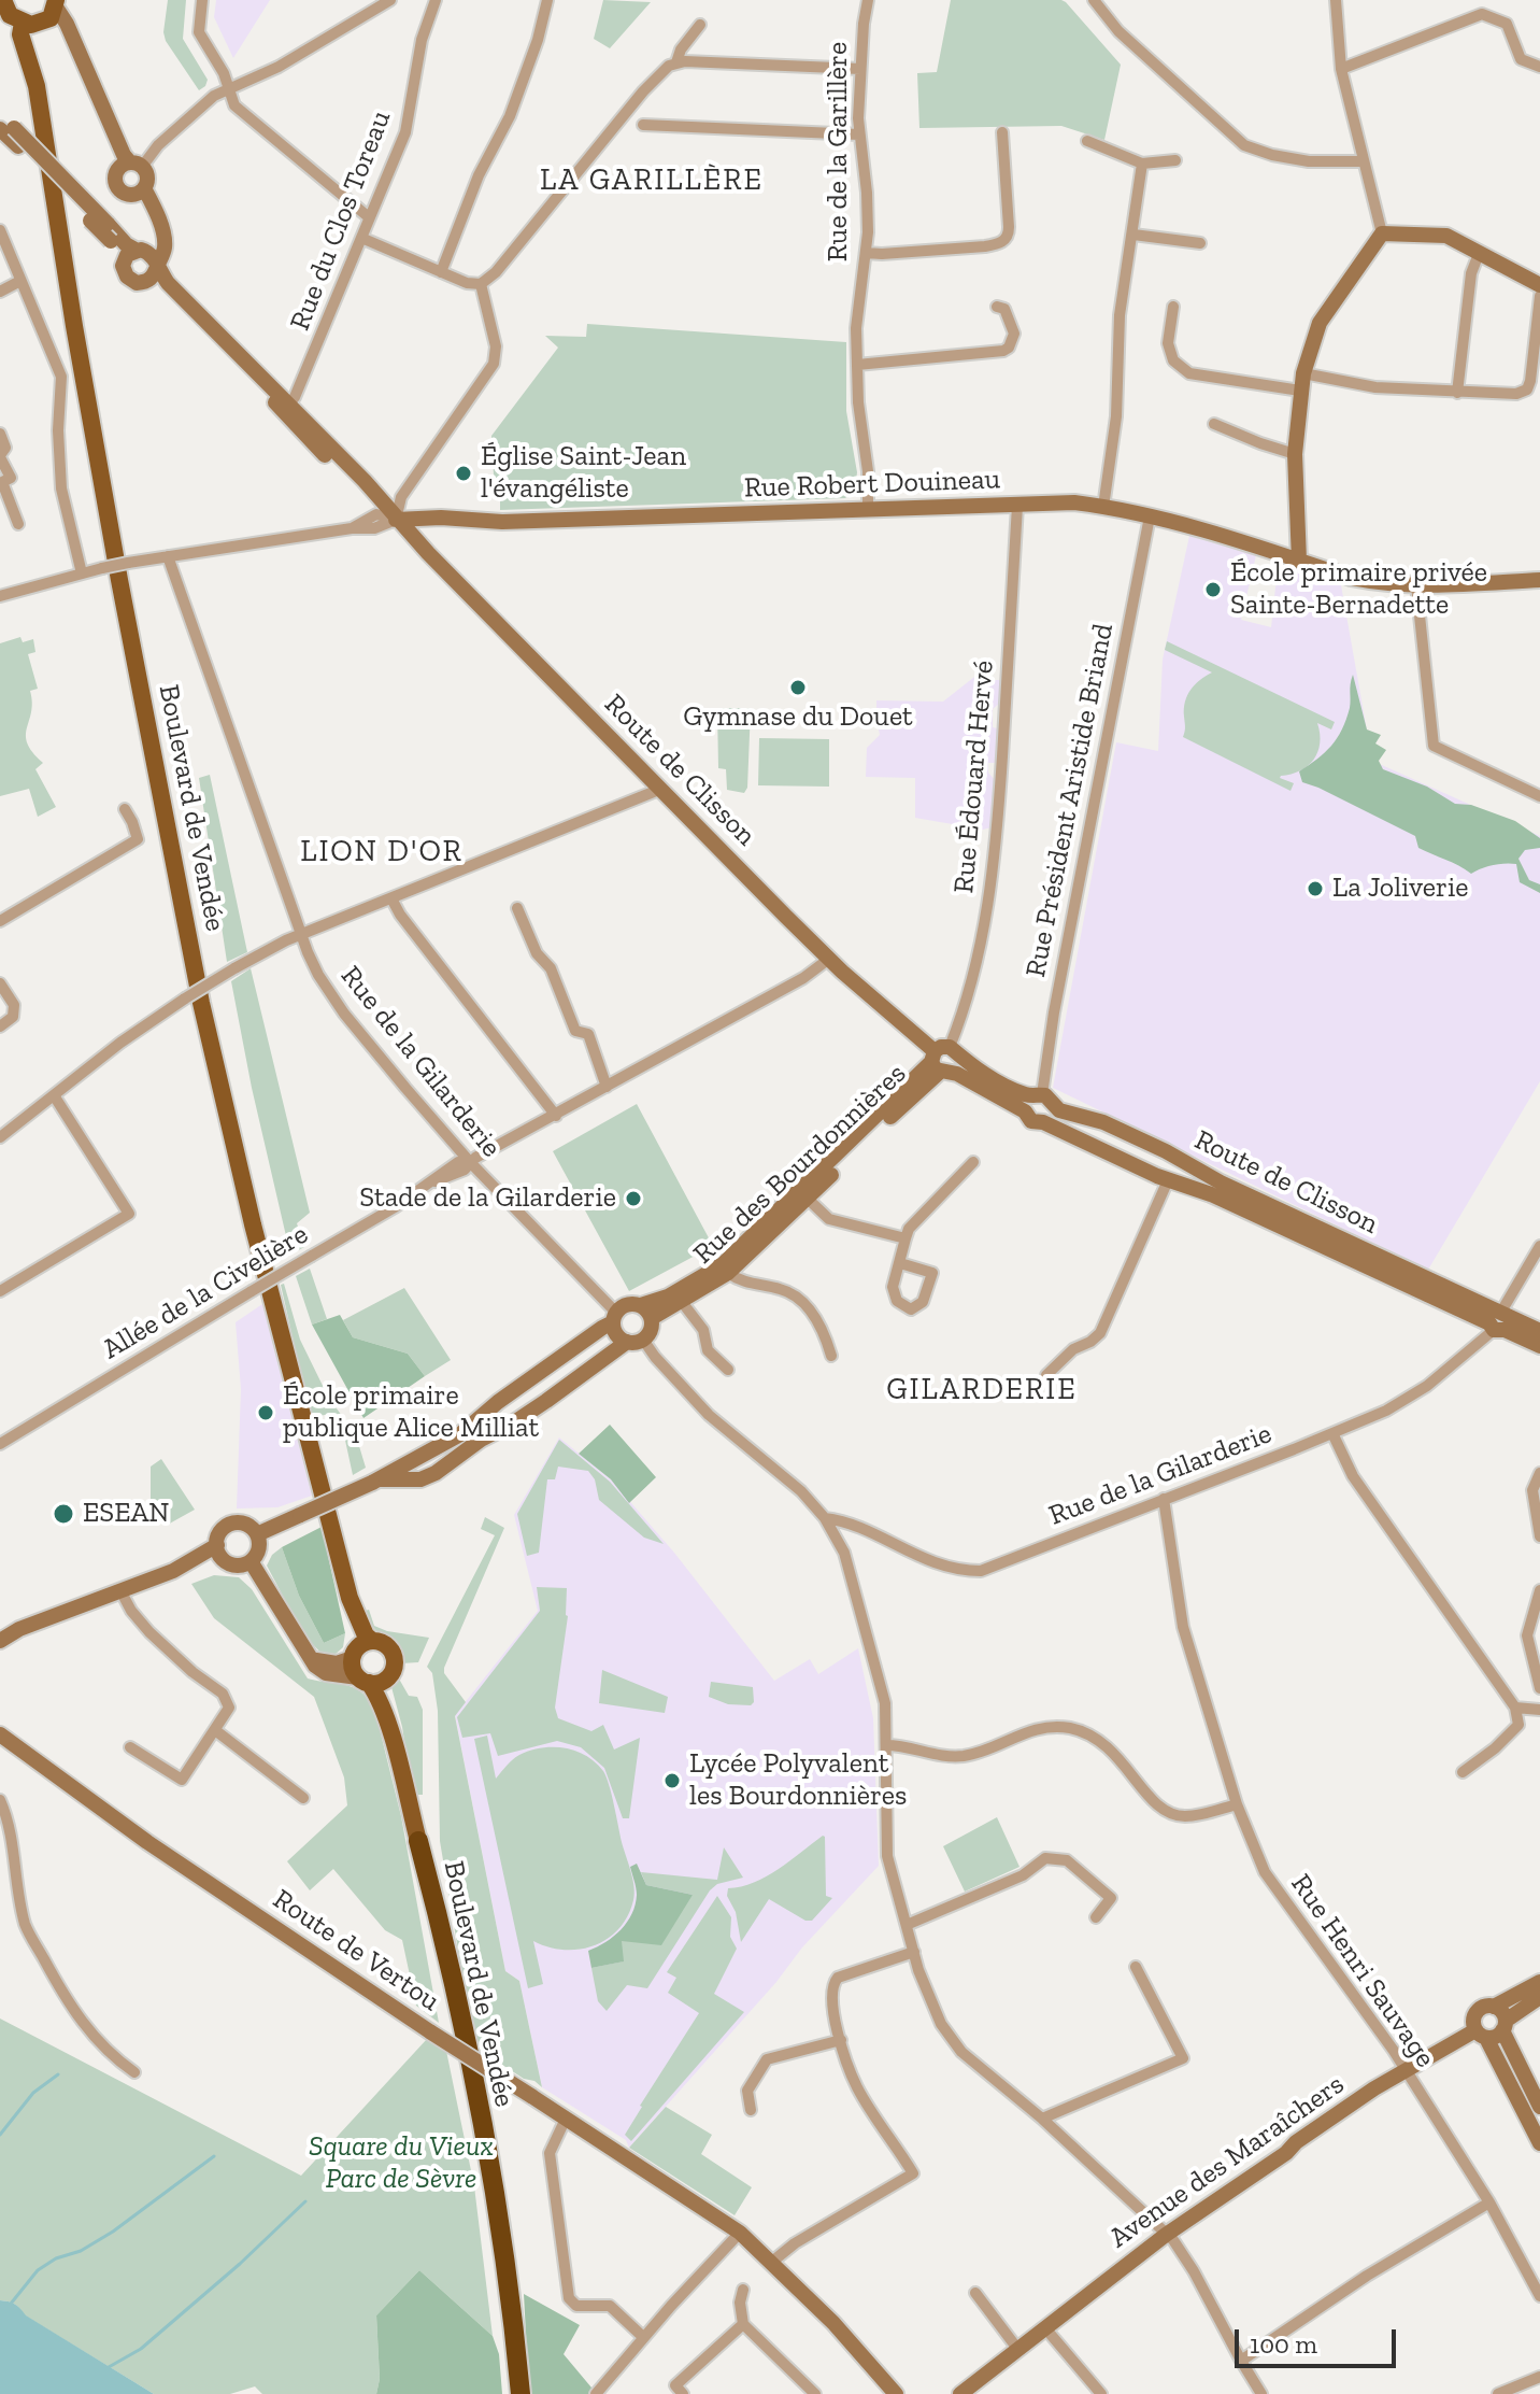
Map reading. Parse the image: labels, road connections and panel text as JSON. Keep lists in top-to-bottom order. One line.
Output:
{"streets":{"highway":["Boulevard de Vendée"],"main road":["Rue Robert Douineau","Route de Clisson","Rue des Bourdonnières","Route de Vertou","Avenue des Maraîchers"],"street":["Rue de la Garillère","Rue du Clos Toreau","Rue Édouard Hervé","Rue Président Aristide Briand","Rue de la Gilarderie","Allée de la Civelière","Rue Henri Sauvage"]},"crossings":[["Rue de la Garillère","Rue Robert Douineau"],["Rue du Clos Toreau","Route de Clisson"],["Rue Robert Douineau","Route de Clisson"],["Rue Robert Douineau","Rue Édouard Hervé"],["Rue Robert Douineau","Rue Président Aristide Briand"],["Route de Clisson","Rue Édouard Hervé"],["Route de Clisson","Rue Président Aristide Briand"],["Route de Clisson","Rue de la Gilarderie"],["Route de Clisson","Rue des Bourdonnières"],["Route de Clisson","Allée de la Civelière"],["Rue Édouard Hervé","Rue des Bourdonnières"],["Rue de la Gilarderie","Rue des Bourdonnières"],["Rue de la Gilarderie","Allée de la Civelière"],["Rue de la Gilarderie","Rue Henri Sauvage"],["Rue de la Gilarderie","Avenue des Maraîchers"],["Rue Henri Sauvage","Avenue des Maraîchers"]],"districts":["LA GARILLÈRE","LION D'OR","GILARDERIE"],"parks":["Square du Vieux Parc de Sèvre"],"places":["Église Saint-Jean l'évangéliste","École primaire privée Sainte-Bernadette","Gymnase du Douet","La Joliverie","Stade de la Gilarderie","École primaire publique Alice Milliat","ESEAN","Lycée Polyvalent les Bourdonnières"],"scale_bar":"100 m"}
